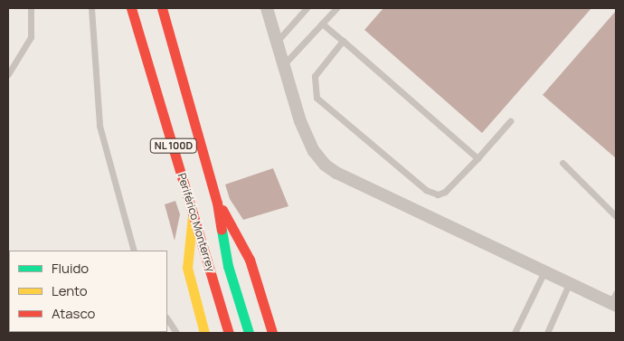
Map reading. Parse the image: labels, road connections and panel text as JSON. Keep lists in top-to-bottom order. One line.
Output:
{"streets":{"highway":["NL 100D","Periférico Monterrey"]},"legend":["Fluido","Lento","Atasco"]}
